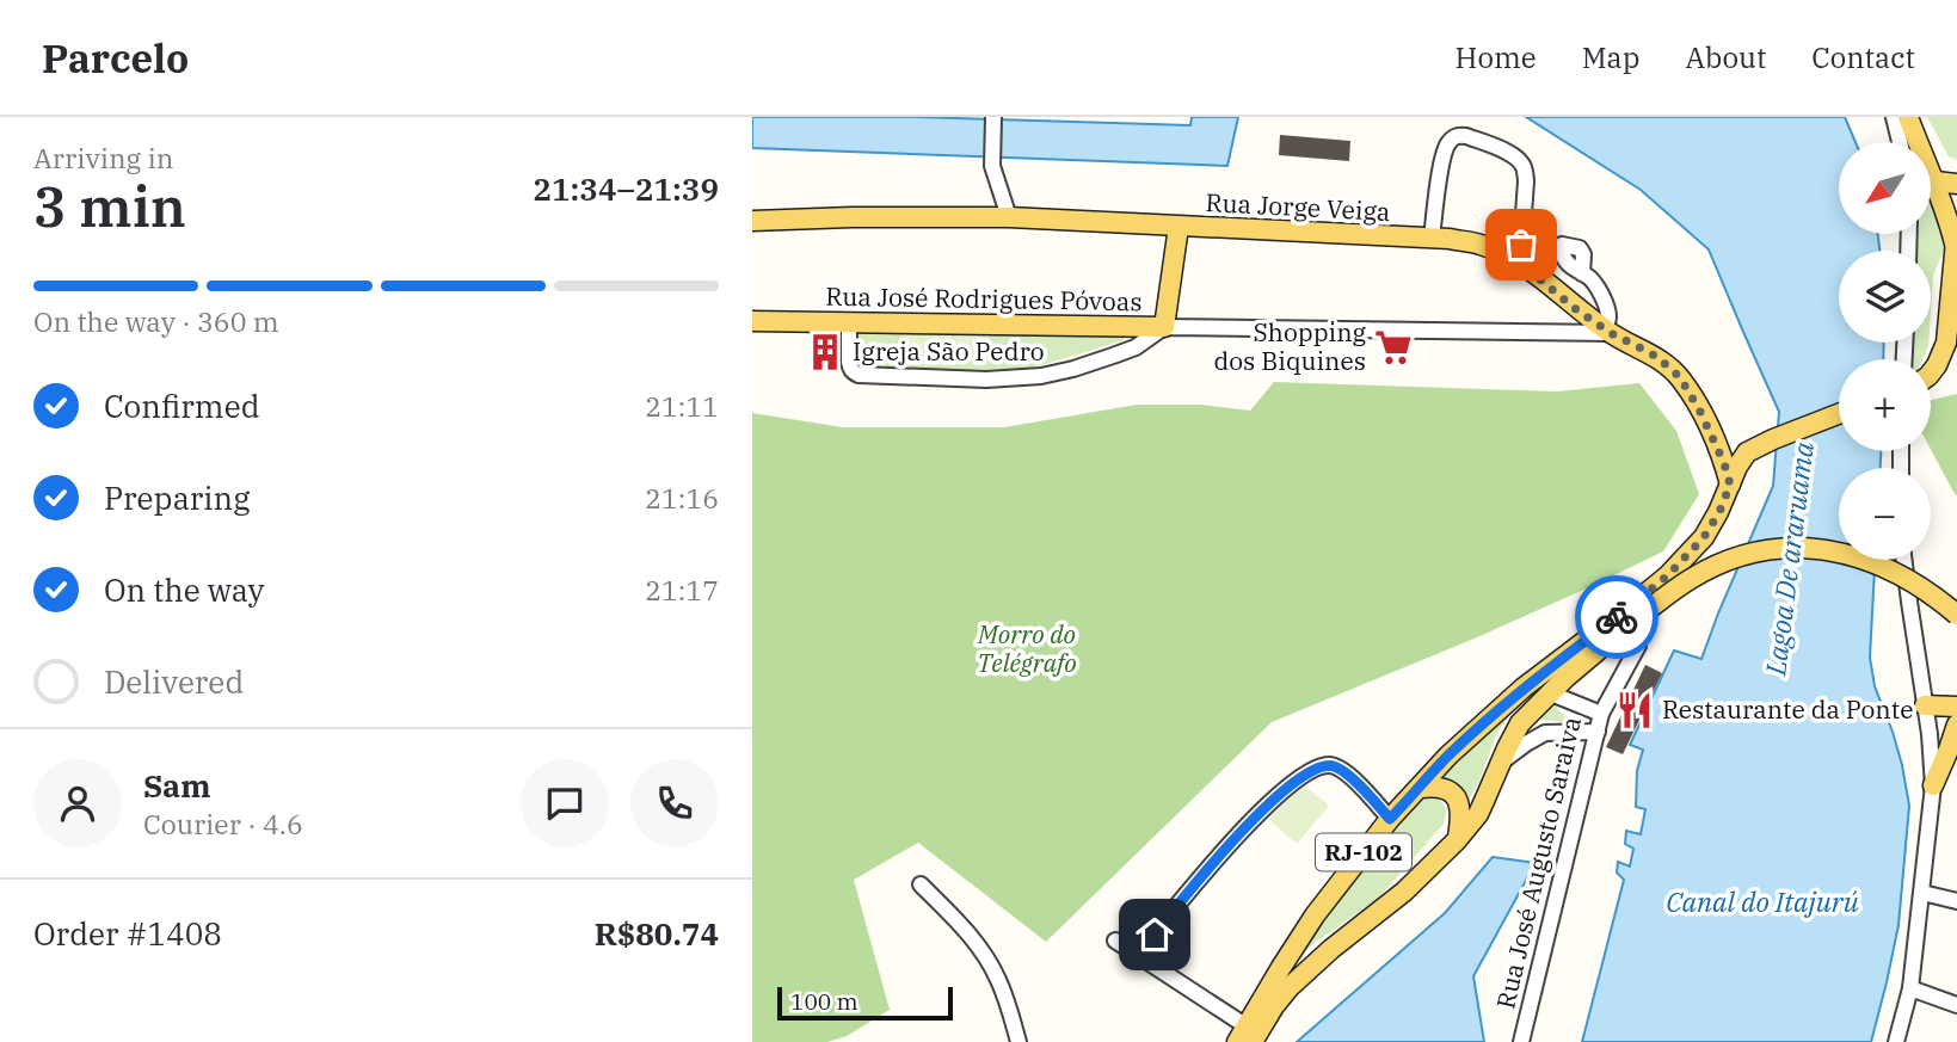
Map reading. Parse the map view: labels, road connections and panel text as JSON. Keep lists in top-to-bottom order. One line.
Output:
{"streets":{"main road":["Rua Jorge Veiga","Rua José Rodrigues Póvoas","RJ-102"],"street":["Rua José Augusto Saraiva"]},"crossings":[["Rua Jorge Veiga","Rua José Rodrigues Póvoas"],["Rua Jorge Veiga","RJ-102"],["RJ-102","Rua José Augusto Saraiva"]],"water":["Lagoa De araruama","Canal do Itajurú"],"parks":["Morro do Telégrafo"],"places":{"supermarket":["Shopping dos Biquines"],"building":["Igreja São Pedro"],"restaurant":["Restaurante da Ponte"]},"scale_bar":"100 m","north":"bottom left","page":{"header":"Parcelo","nav":["Home","Map","About","Contact"],"heading":["3 min","Arriving in","21:34–21:39"],"panel":["Sam","Courier · 4.6","Order #1408","R$80.74"],"map_buttons":["+","−"],"bar":"On the way · 360 m","list":[["Confirmed","21:11"],["Preparing","21:16"],["On the way","21:17"],"Delivered"],"scale":"100 m"}}
